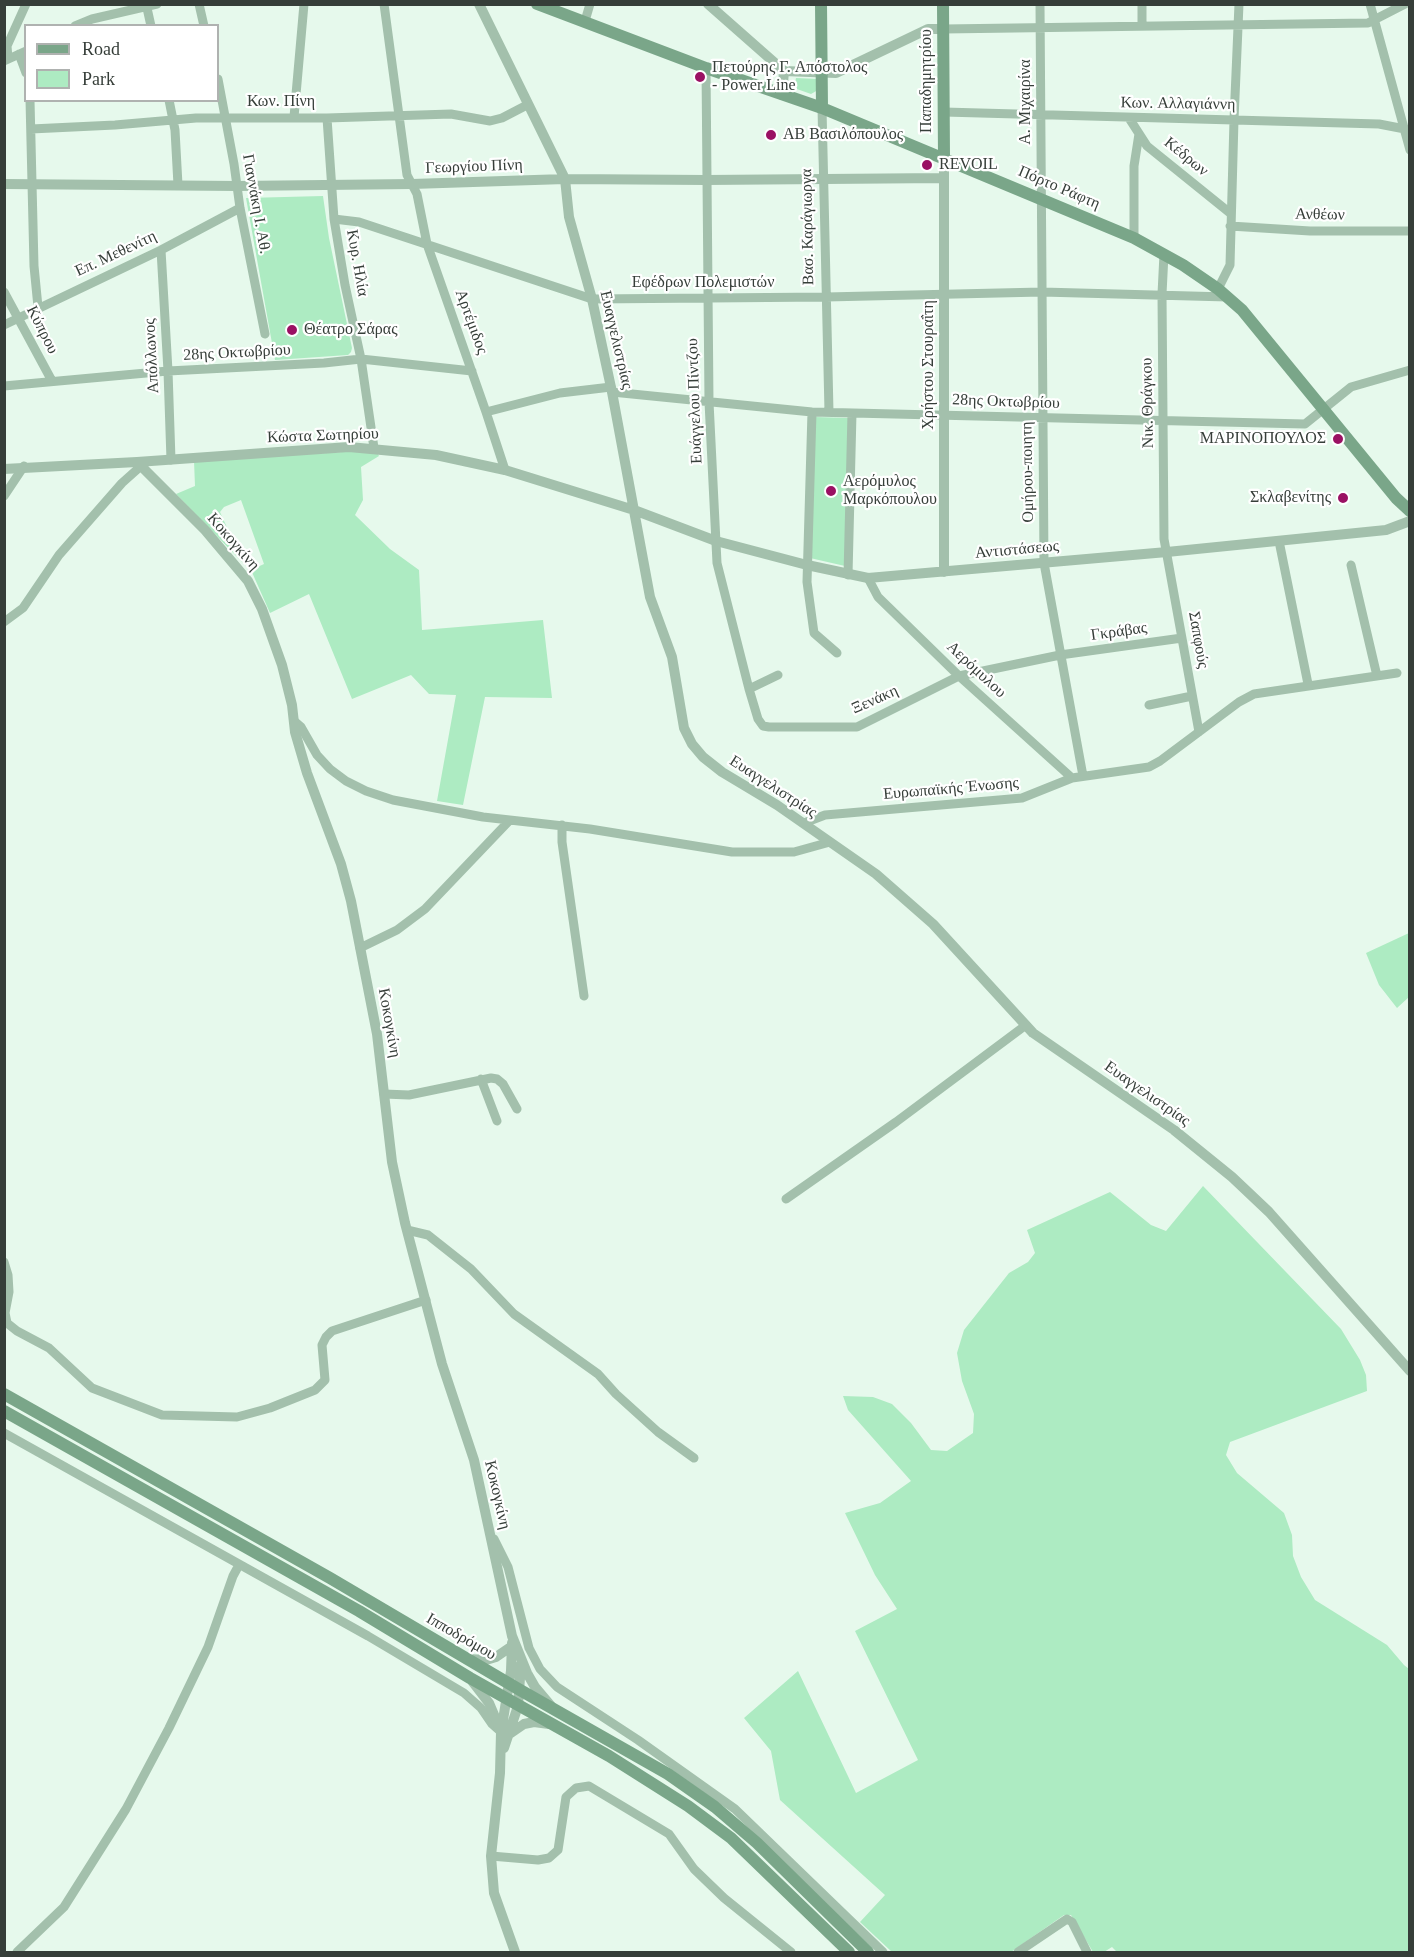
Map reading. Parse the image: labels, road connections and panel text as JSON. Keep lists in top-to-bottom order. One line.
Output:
{"streets":{"main road":["Παπαδημητρίου","Πόρτο Ράφτη","Βασ. Καράγιωργα","Ιπποδρόμου"],"street":["Κων. Πίνη","Α. Μιχαιρίνα","Κων. Αλλαγιάννη","Κέδρων","Γεωργίου Πίνη","Γιαννάκη Ι. Αθ.","Ανθέων","Επ. Μεθενίτη","Κυρ. Ηλία","Εφέδρων Πολεμιστών","Αρτέμιδος","Κύπρου","Ευαγγελιστρίας","28ης Οκτωβρίου","Απόλλωνος","Χρήστου Στουραΐτη","Ευάγγελου Πίντζου","Νικ. Θράγκου","Κώστα Σωτηρίου","Ομήρου-ποιητη","Κοκογκίνη","Αντιστάσεως","Γκράβας","Σαπφούς","Αερόμυλου","Ξενάκη","Ευρωπαϊκής Ένωσης"]},"crossings":[["Παπαδημητρίου","Κων. Αλλαγιάννη"],["Παπαδημητρίου","Πόρτο Ράφτη"],["Παπαδημητρίου","Χρήστου Στουραΐτη"],["Κων. Πίνη","Γιαννάκη Ι. Αθ."],["Κων. Πίνη","Κυρ. Ηλία"],["Κων. Πίνη","Αρτέμιδος"],["Κων. Πίνη","Ευαγγελιστρίας"],["Α. Μιχαιρίνα","Κων. Αλλαγιάννη"],["Α. Μιχαιρίνα","Πόρτο Ράφτη"],["Α. Μιχαιρίνα","Ομήρου-ποιητη"],["Κων. Αλλαγιάννη","Κέδρων"],["Γεωργίου Πίνη","Γιαννάκη Ι. Αθ."],["Γεωργίου Πίνη","Βασ. Καράγιωργα"],["Γεωργίου Πίνη","Κυρ. Ηλία"],["Γεωργίου Πίνη","Αρτέμιδος"],["Γεωργίου Πίνη","Ευαγγελιστρίας"],["Γεωργίου Πίνη","Χρήστου Στουραΐτη"],["Γεωργίου Πίνη","Ευάγγελου Πίντζου"],["Πόρτο Ράφτη","Βασ. Καράγιωργα"],["Πόρτο Ράφτη","Εφέδρων Πολεμιστών"],["Πόρτο Ράφτη","28ης Οκτωβρίου"],["Πόρτο Ράφτη","Χρήστου Στουραΐτη"],["Πόρτο Ράφτη","Ευάγγελου Πίντζου"],["Πόρτο Ράφτη","Νικ. Θράγκου"],["Πόρτο Ράφτη","Ομήρου-ποιητη"],["Γιαννάκη Ι. Αθ.","Επ. Μεθενίτη"],["Βασ. Καράγιωργα","Εφέδρων Πολεμιστών"],["Βασ. Καράγιωργα","28ης Οκτωβρίου"],["Επ. Μεθενίτη","Κύπρου"],["Επ. Μεθενίτη","Απόλλωνος"],["Κυρ. Ηλία","Εφέδρων Πολεμιστών"],["Κυρ. Ηλία","28ης Οκτωβρίου"],["Κυρ. Ηλία","Κώστα Σωτηρίου"],["Εφέδρων Πολεμιστών","Αρτέμιδος"],["Εφέδρων Πολεμιστών","Ευαγγελιστρίας"],["Εφέδρων Πολεμιστών","Χρήστου Στουραΐτη"],["Εφέδρων Πολεμιστών","Ευάγγελου Πίντζου"],["Εφέδρων Πολεμιστών","Νικ. Θράγκου"],["Εφέδρων Πολεμιστών","Ομήρου-ποιητη"],["Αρτέμιδος","28ης Οκτωβρίου"],["Αρτέμιδος","Κώστα Σωτηρίου"],["Κύπρου","28ης Οκτωβρίου"],["Ευαγγελιστρίας","28ης Οκτωβρίου"],["Ευαγγελιστρίας","Κώστα Σωτηρίου"],["Ευαγγελιστρίας","Αντιστάσεως"],["Ευαγγελιστρίας","Ευρωπαϊκής Ένωσης"],["28ης Οκτωβρίου","Απόλλωνος"],["28ης Οκτωβρίου","Χρήστου Στουραΐτη"],["28ης Οκτωβρίου","Ευάγγελου Πίντζου"],["28ης Οκτωβρίου","Νικ. Θράγκου"],["28ης Οκτωβρίου","Ομήρου-ποιητη"],["Απόλλωνος","Κώστα Σωτηρίου"],["Χρήστου Στουραΐτη","Αντιστάσεως"],["Ευάγγελου Πίντζου","Αντιστάσεως"],["Ευάγγελου Πίντζου","Ξενάκη"],["Νικ. Θράγκου","Αντιστάσεως"],["Νικ. Θράγκου","Σαπφούς"],["Κώστα Σωτηρίου","Κοκογκίνη"],["Κώστα Σωτηρίου","Αντιστάσεως"],["Ομήρου-ποιητη","Αντιστάσεως"],["Ομήρου-ποιητη","Γκράβας"],["Ομήρου-ποιητη","Ευρωπαϊκής Ένωσης"],["Αντιστάσεως","Σαπφούς"],["Αντιστάσεως","Αερόμυλου"],["Γκράβας","Σαπφούς"],["Γκράβας","Αερόμυλου"],["Γκράβας","Ξενάκη"],["Σαπφούς","Ευρωπαϊκής Ένωσης"],["Αερόμυλου","Ξενάκη"],["Αερόμυλου","Ευρωπαϊκής Ένωσης"]],"places":["Πετούρης Γ. Απόστολος - Power Line","ΑΒ Βασιλόπουλος","REVOIL","Θέατρο Σάρας","ΜΑΡΙΝΟΠΟΥΛΟΣ","Αερόμυλος Μαρκόπουλου","Σκλαβενίτης"],"legend":["Road","Park"]}
